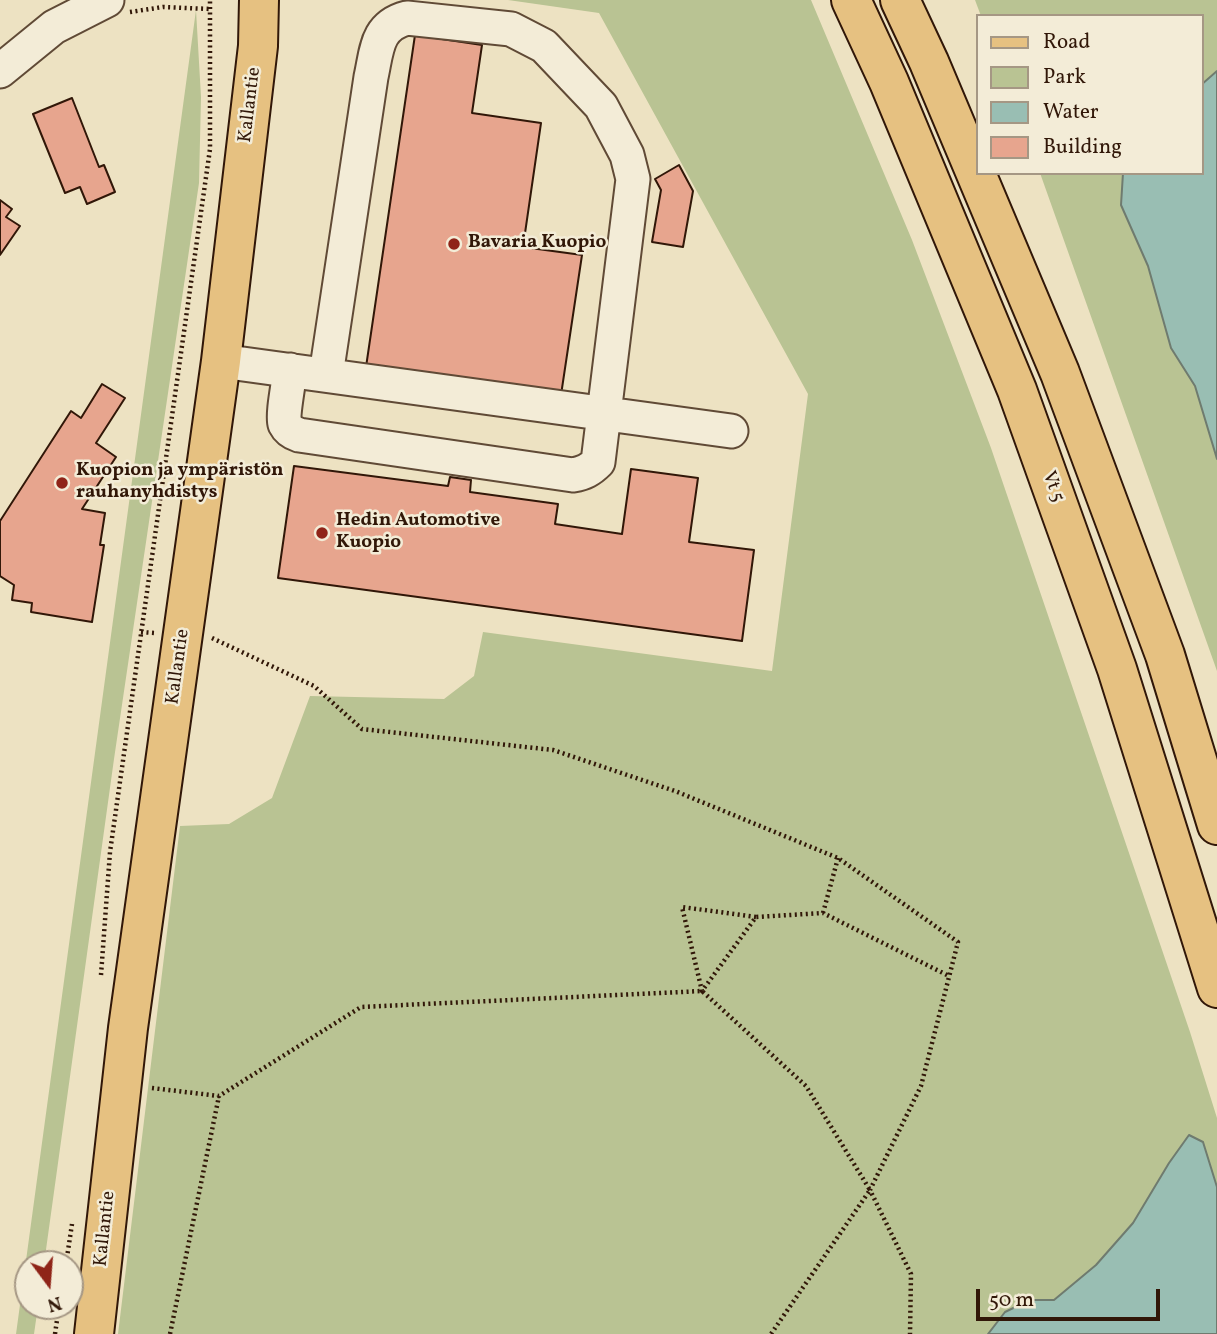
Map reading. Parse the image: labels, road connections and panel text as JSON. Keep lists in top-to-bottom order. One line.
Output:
{"streets":{"main road":["Kallantie","Vt 5"]},"places":["Bavaria Kuopio","Kuopion ja ympäristön rauhanyhdistys","Hedin Automotive Kuopio"],"legend":["Road","Park","Water","Building"],"scale_bar":"50 m","north":"bottom"}
